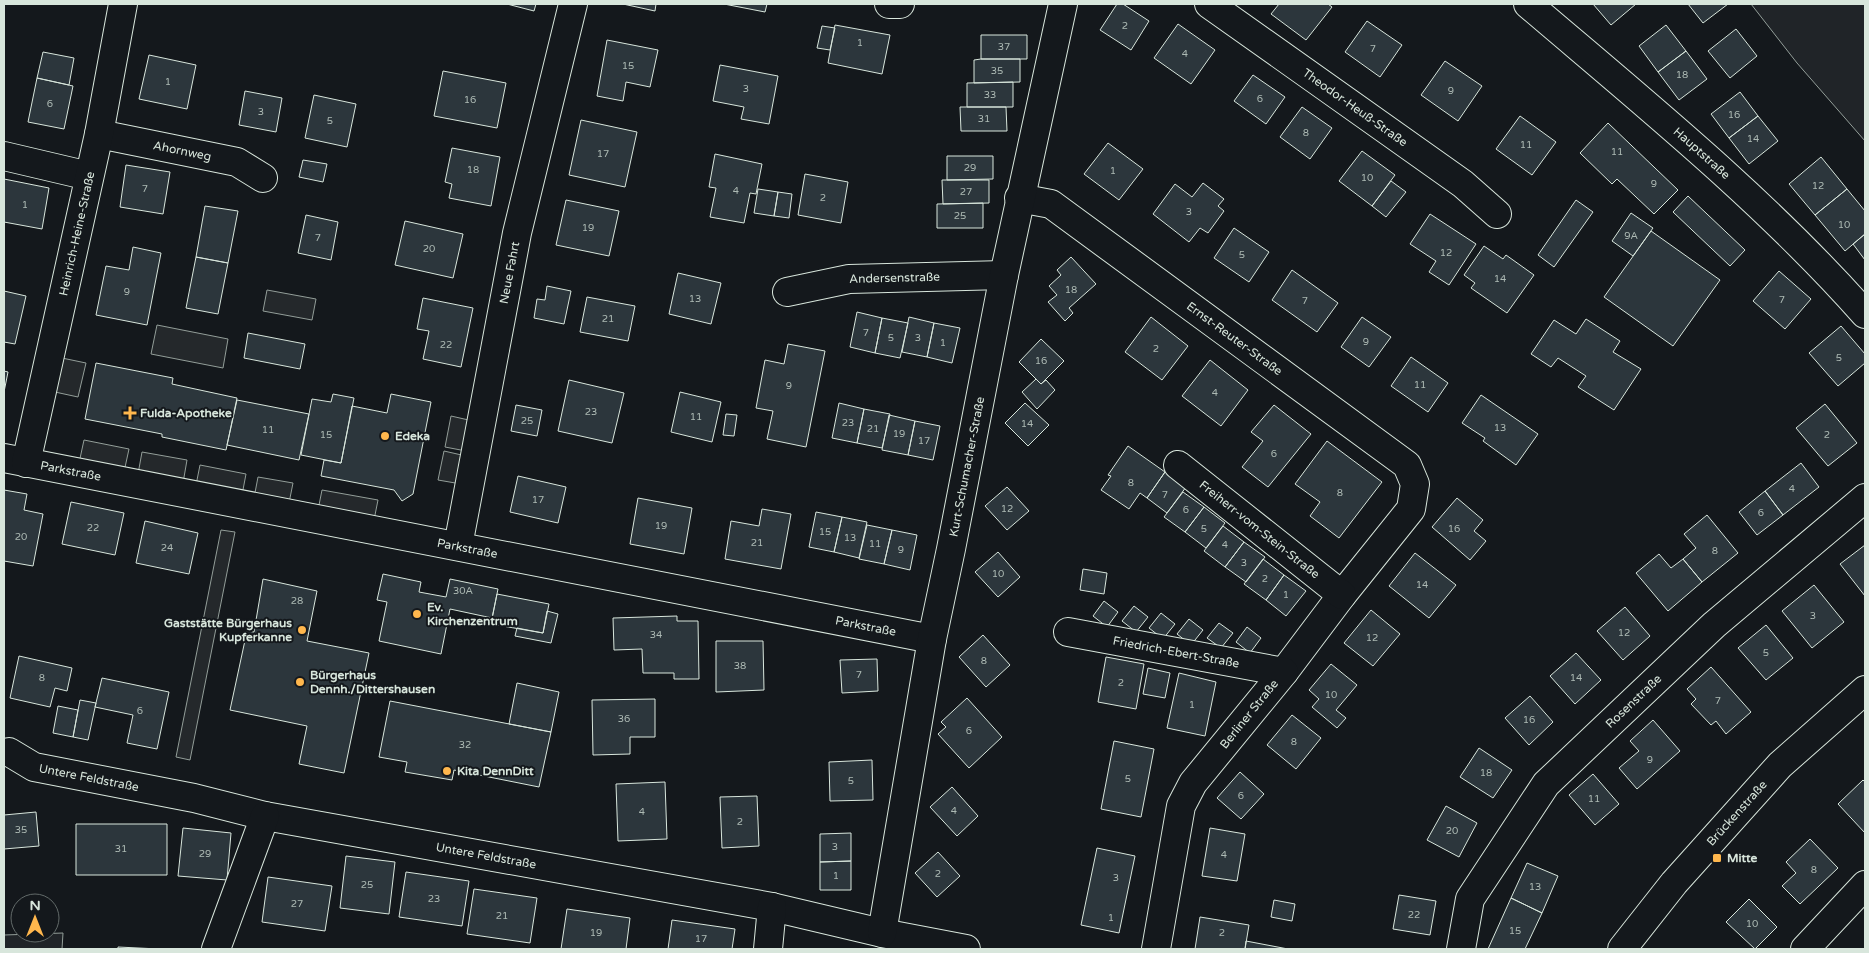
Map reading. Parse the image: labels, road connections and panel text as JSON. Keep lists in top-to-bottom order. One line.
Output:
{"streets":{"street":["Theodor-Heuß-Straße","Ahornweg","Hauptstraße","Heinrich-Heine-Straße","Neue Fahrt","Andersenstraße","Ernst-Reuter-Straße","Kurt-Schumacher-Straße","Parkstraße","Freiherr-vom-Stein-Straße","Friedrich-Ebert-Straße","Rosenstraße","Berliner Straße","Untere Feldstraße","Brückenstraße"]},"crossings":[["Ahornweg","Heinrich-Heine-Straße"],["Heinrich-Heine-Straße","Parkstraße"],["Neue Fahrt","Parkstraße"],["Andersenstraße","Kurt-Schumacher-Straße"],["Ernst-Reuter-Straße","Kurt-Schumacher-Straße"],["Ernst-Reuter-Straße","Berliner Straße"],["Kurt-Schumacher-Straße","Parkstraße"],["Kurt-Schumacher-Straße","Untere Feldstraße"],["Freiherr-vom-Stein-Straße","Berliner Straße"],["Friedrich-Ebert-Straße","Berliner Straße"]],"places":{"health":["Fulda-Apotheke"],"other":["Edeka","Ev. Kirchenzentrum","Gaststätte Bürgerhaus Kupferkanne","Bürgerhaus Dennh./Dittershausen","Kita DennDitt"],"transit":["Mitte"]},"house_numbers":["2","1","37","7","4","15","35","18","1","3","9","33","6","16","6","3","16","31","5","8","14","11","11","17","29","18","1","10","9","12","7","4","27","2","1","3","25","10","19","9A","7","20","12","5","14","18","9","13","7","7","21","7","5","3","9","1","22","2","5","16","11","9","4","23","11","25","23","14","13","21","11","19","15","2","17","6","8","4","8","7","17","12","6","6","19","22","5","16","15","20","13","21","11","4","24","9","8","3","10","2","14","30A","1","28","3","12","34","12","5","8","38","7","8","14","2","10","7","1","6","36","16","6","8","32","9","18","5","5","6","11","4","4","2","35","20","3","31","29","4","8","2","1","3","25","13","23","27","22","21","1","10","15","19","2","17"],"north":"top"}
